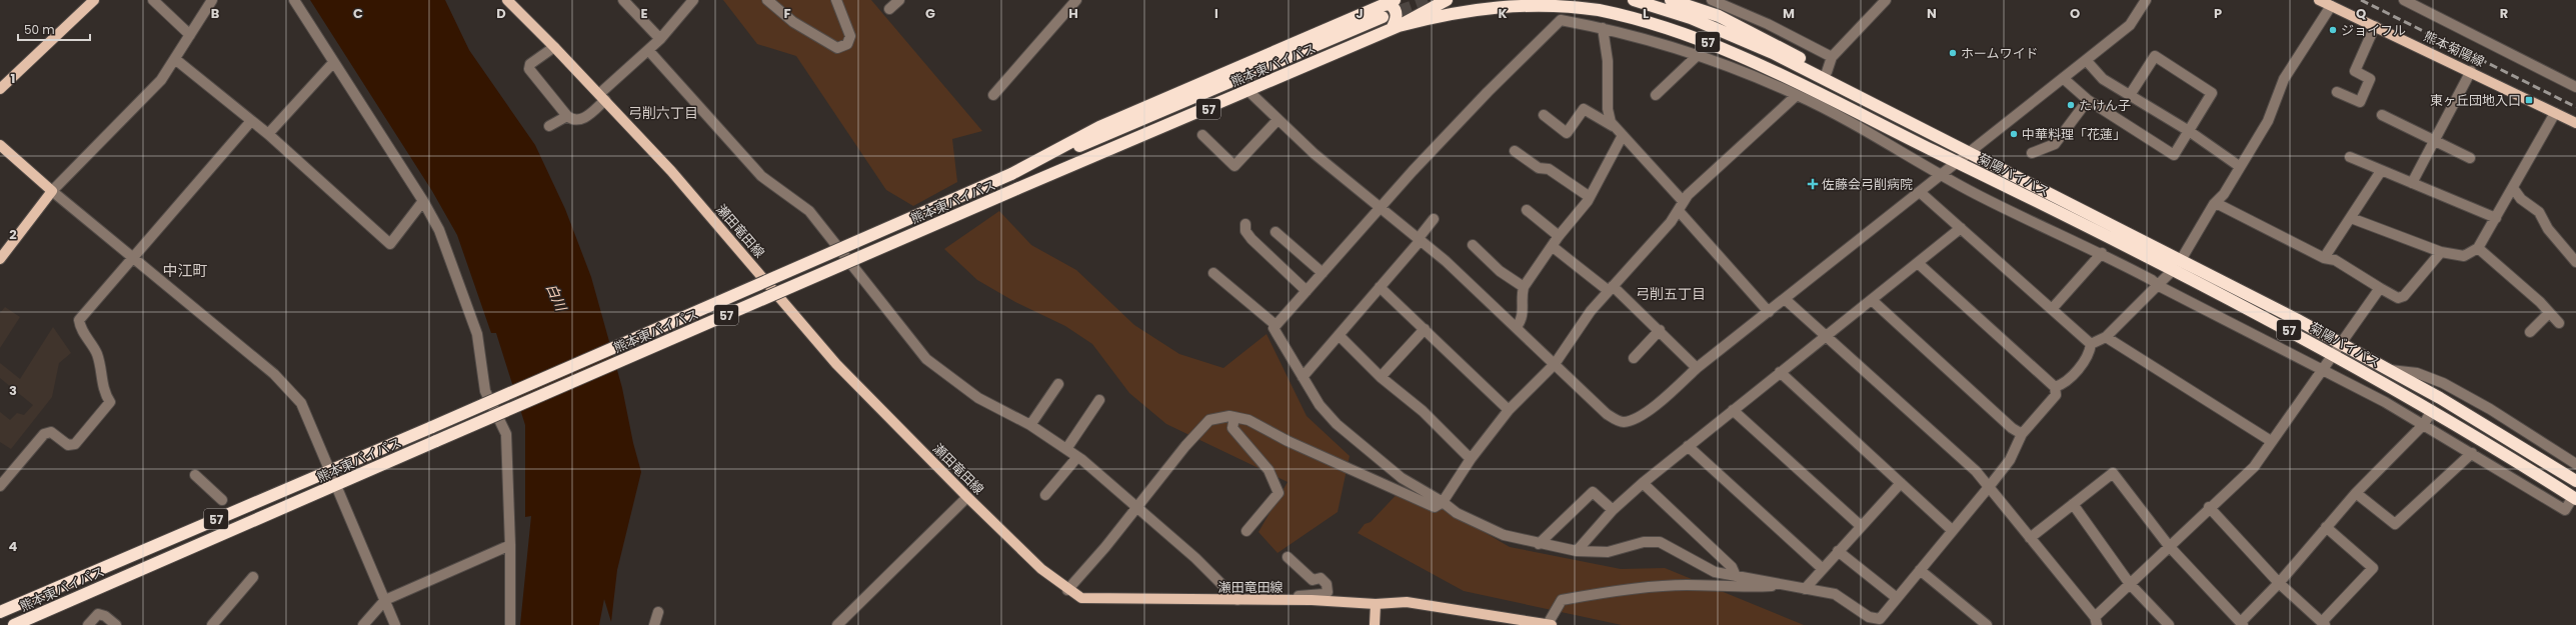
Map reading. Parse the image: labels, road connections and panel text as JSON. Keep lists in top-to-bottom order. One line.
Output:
{"streets":{"highway":["57","熊本東バイパス","菊陽バイパス"],"main road":["熊本菊陽線","瀬田竜田線"]},"crossings":[["熊本東バイパス","菊陽バイパス"]],"districts":["弓削六丁目","中江町","弓削五丁目"],"water":["白川"],"places":{"other":["ジョイフル","ホームワイド","たけん子","中華料理「花蓮」"],"transit":["東ヶ丘団地入口"],"health":["佐藤会弓削病院"]},"scale_bar":"50 m","grid":{"columns":["B","C","D","E","F","G","H","I","J","K","L","M","N","O","P","Q","R"],"rows":["1","2","3","4"]}}
